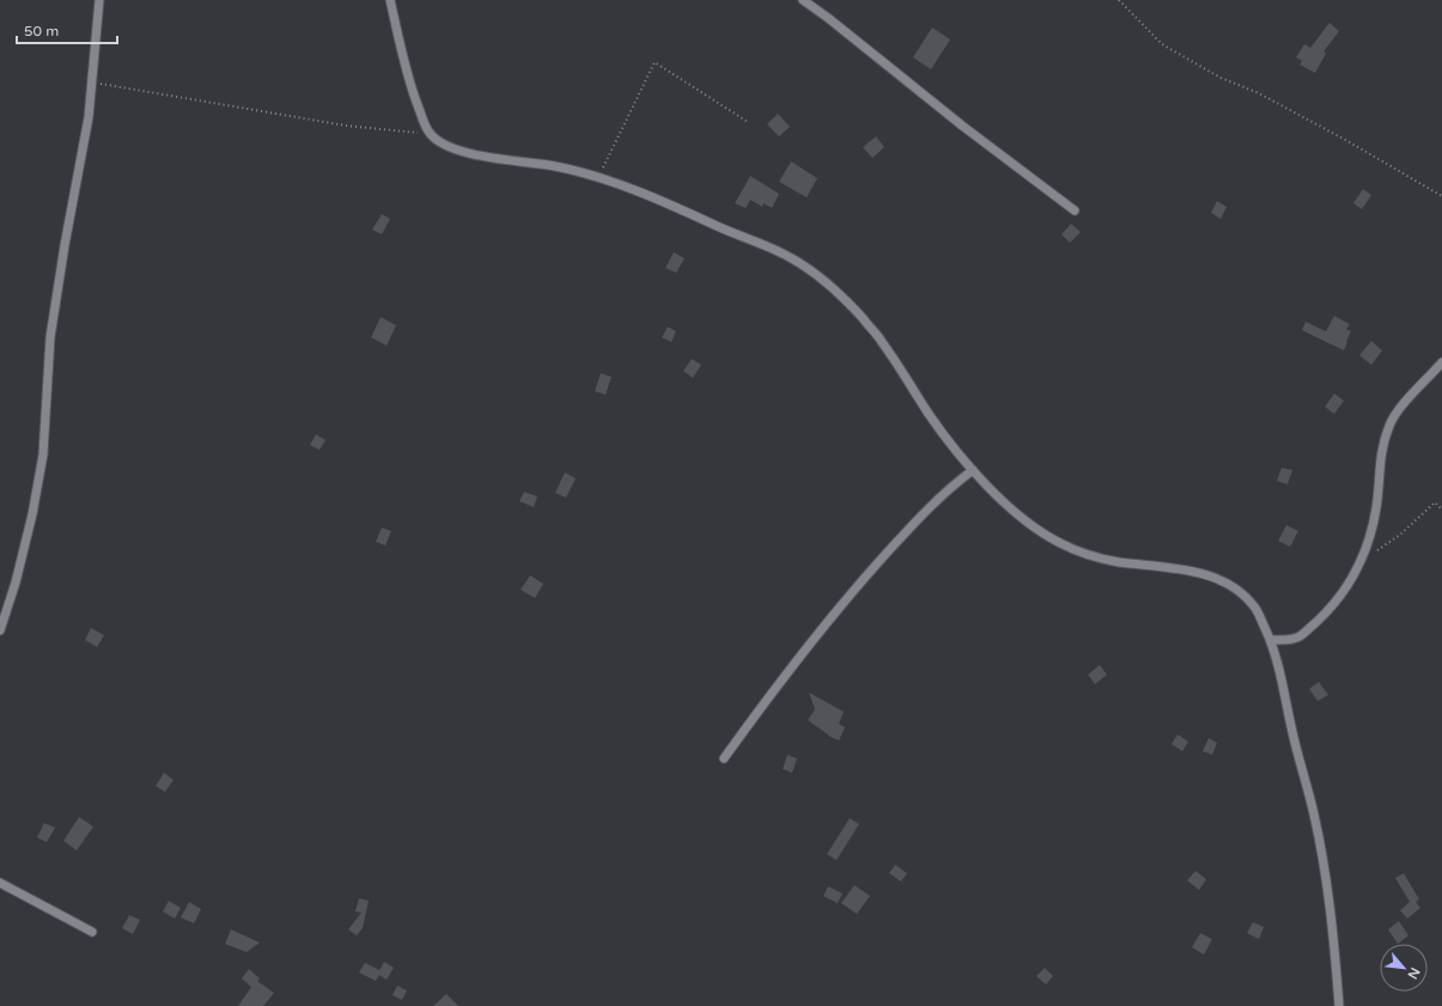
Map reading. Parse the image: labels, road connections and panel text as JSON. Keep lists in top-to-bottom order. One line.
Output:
{"scale_bar":"50 m","north":"bottom right"}
